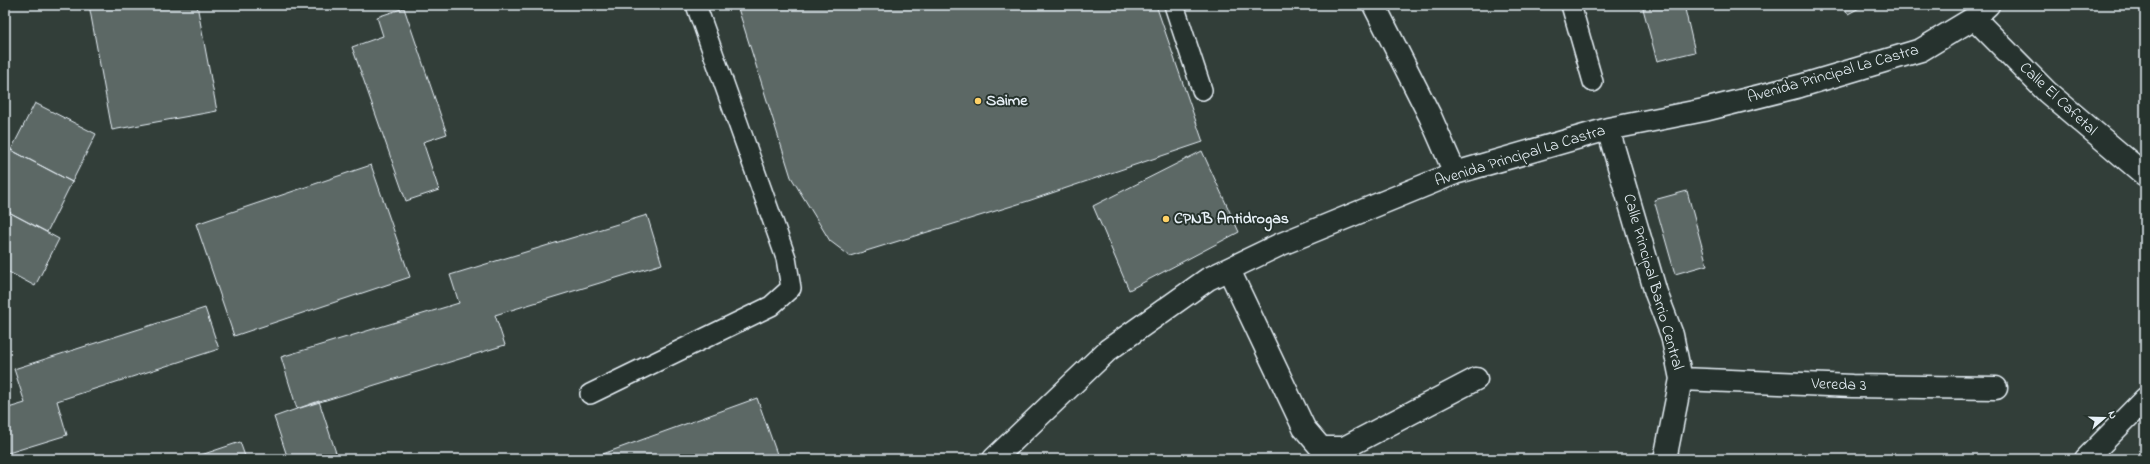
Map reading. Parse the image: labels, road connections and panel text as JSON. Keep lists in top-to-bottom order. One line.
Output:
{"streets":{"street":["Avenida Principal La Castra","Calle El Cafetal","Calle Principal Barrio Central","Vereda 3"]},"crossings":[["Avenida Principal La Castra","Calle El Cafetal"],["Avenida Principal La Castra","Calle Principal Barrio Central"],["Calle Principal Barrio Central","Vereda 3"]],"places":["Saime","CPNB Antidrogas"],"north":"right"}
